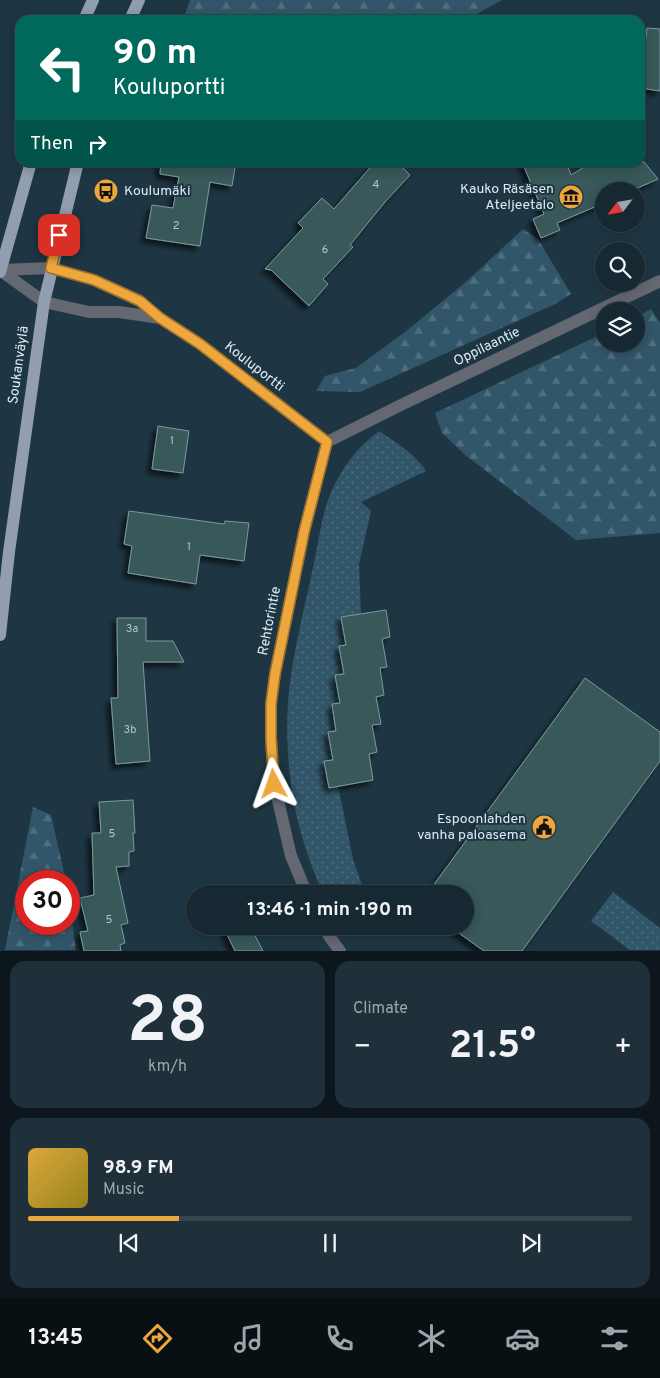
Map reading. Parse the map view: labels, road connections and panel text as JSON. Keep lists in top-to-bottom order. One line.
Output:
{"streets":{"main road":["Soukanväylä"],"street":["Oppilaantie","Kouluportti","Rehtorintie"]},"crossings":[["Oppilaantie","Kouluportti"],["Oppilaantie","Rehtorintie"],["Soukanväylä","Kouluportti"],["Kouluportti","Rehtorintie"]],"places":{"bus stop":["Koulumäki"],"museum":["Kauko Räsäsen Ateljeetalo"],"public building":["Espoonlahden vanha paloasema"]},"house_numbers":["4","2","6","1","1","3a","3b","5","5"],"north":"bottom left","page":{"turn":["90 m","Kouluportti"],"then":"Then","limit":"30","trip":"13:46 · 1 min · 190 m","tile":[["28","km/h"],"Climate"],"heat":["−","21.5°","+"],"song":["98.9 FM","Music"],"tabs":"13:45"}}
